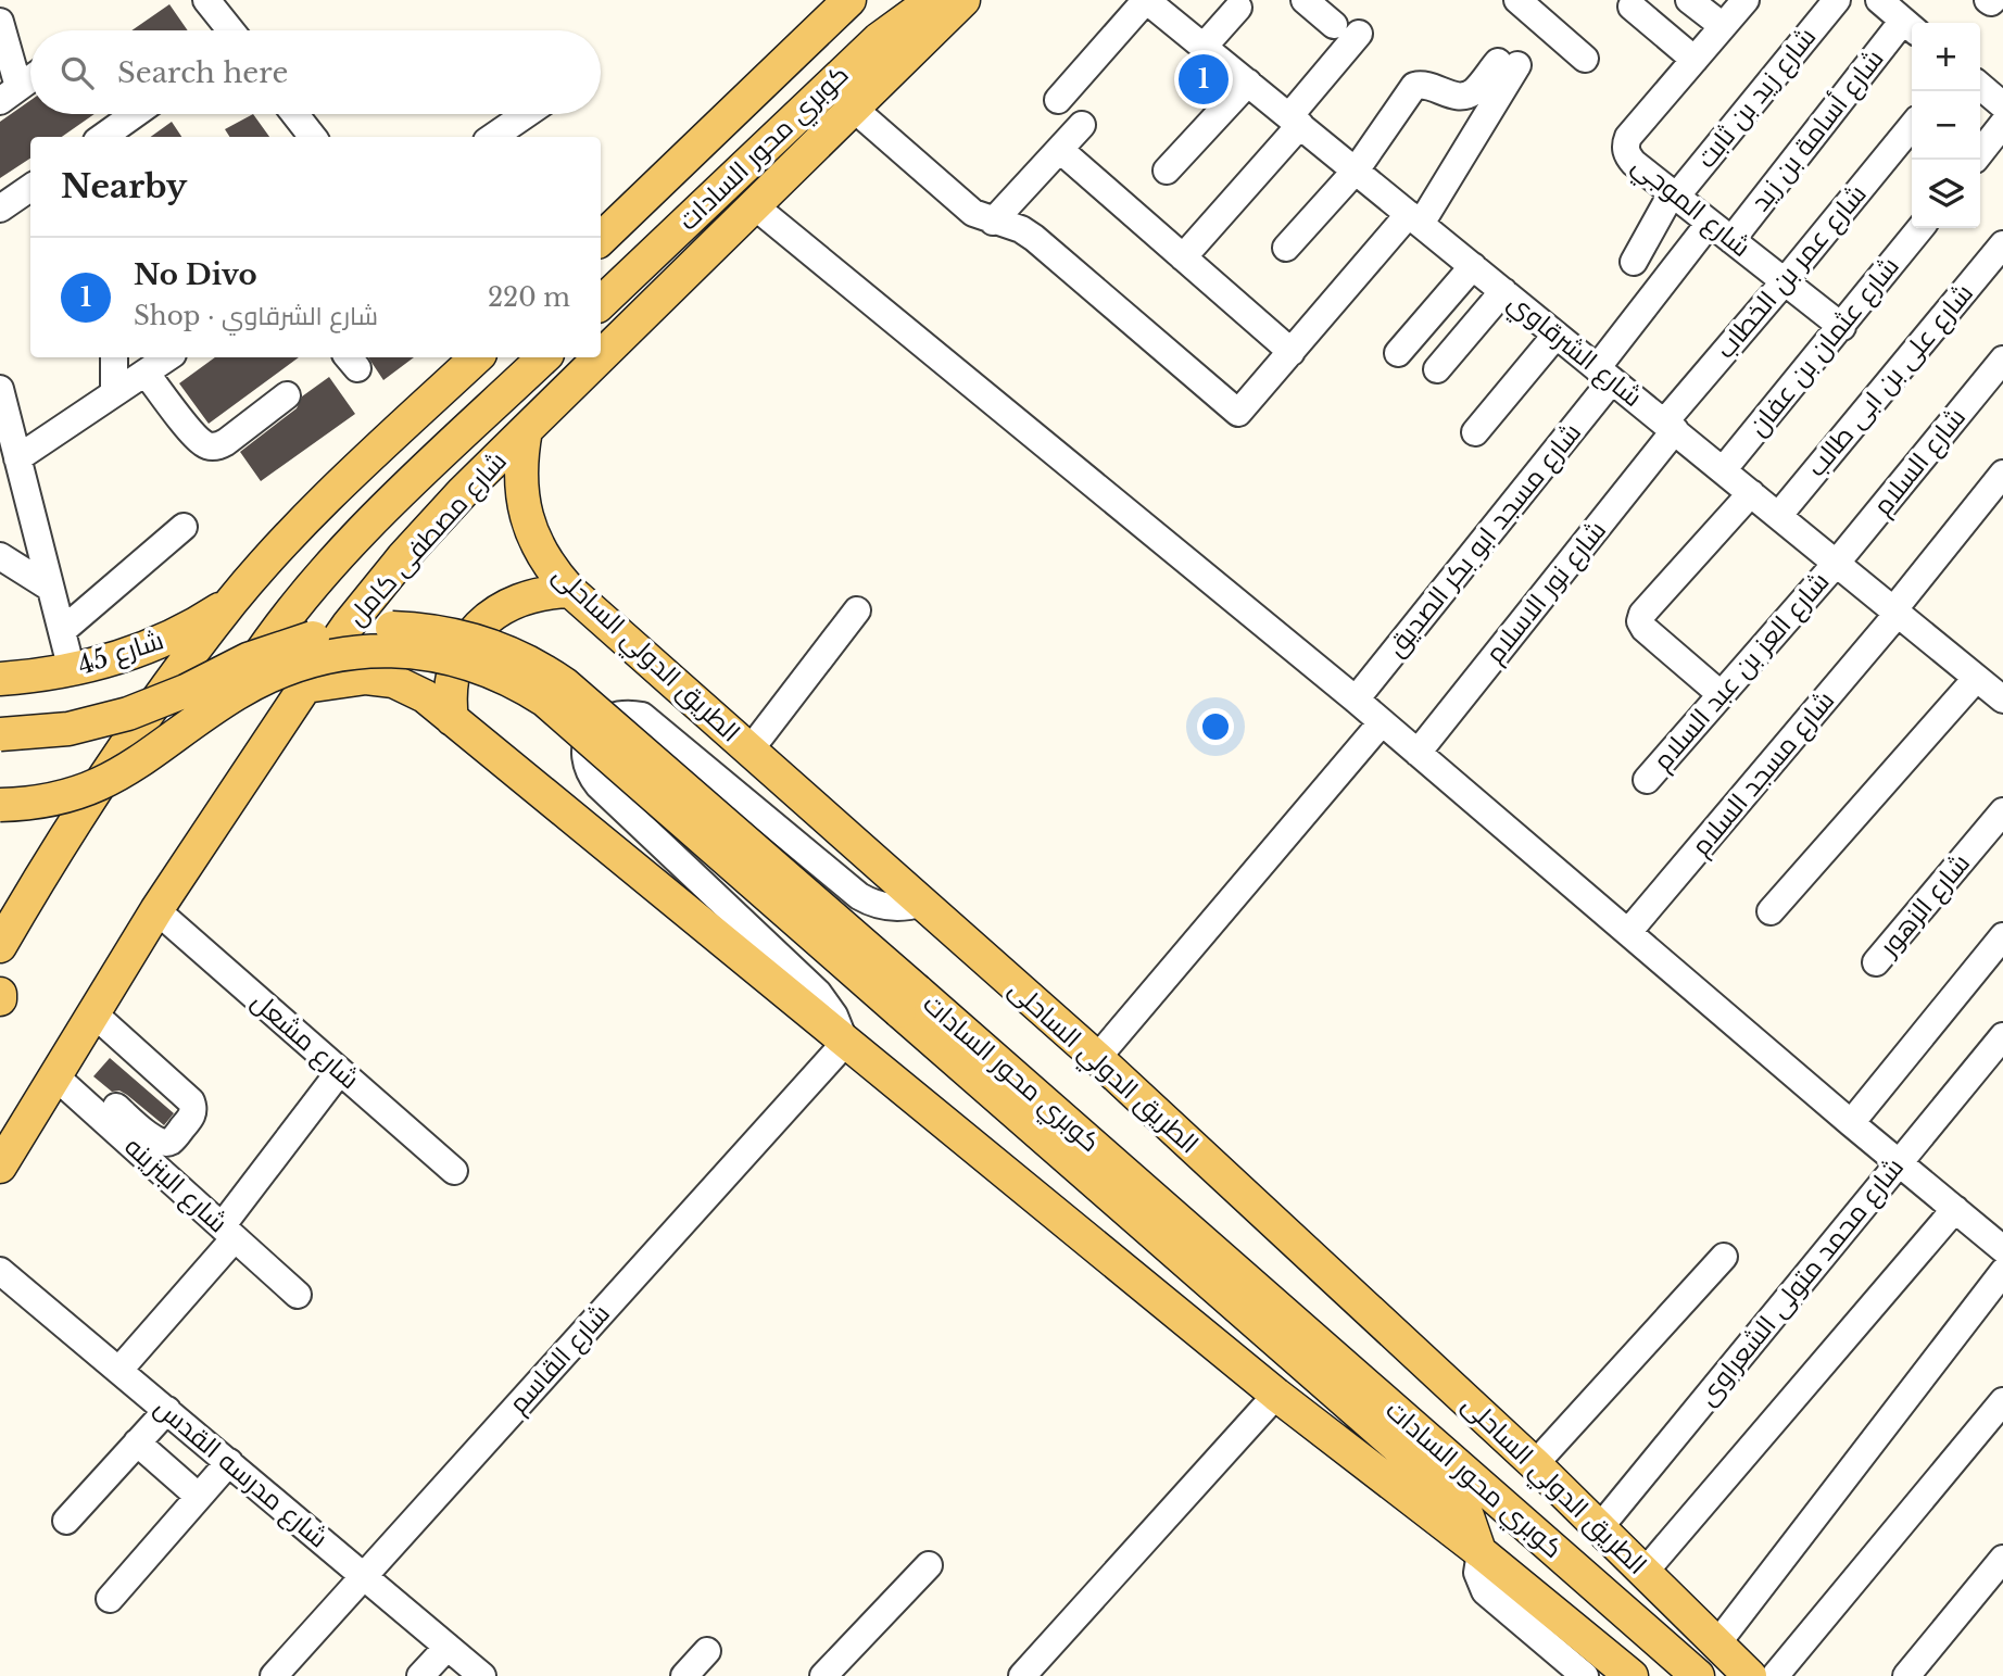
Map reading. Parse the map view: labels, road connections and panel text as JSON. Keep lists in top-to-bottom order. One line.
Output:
{"streets":{"main road":["كوبري محور السادات","شارع مصطفى كامل","شارع 45","الطريق الدولي الساحلى"],"street":["شارع زيد بن ثابت","شارع أسامة بن زيد","شارع الموجي","شارع عمر بن الخطاب","شارع عثمان بن عفان","شارع الشرقاوي","شارع على بن ابى طالب","شارع السلام","شارع مسجد ابو بكر الصديق","شارع نور الاسلام","شارع العز بن عبد السلام","شارع مسجد السلام","شارع الزهور","شارع مشعل","شارع البنزينه","شارع محمد متولى الشعراوى","شارع القاسم","شارع مدرسه القدس"]},"crossings":[["شارع زيد بن ثابت","شارع الموجي"],["شارع أسامة بن زيد","شارع الموجي"],["شارع الموجي","شارع عمر بن الخطاب"],["شارع الموجي","شارع عثمان بن عفان"],["شارع الموجي","شارع مسجد ابو بكر الصديق"],["شارع عمر بن الخطاب","شارع الشرقاوي"],["شارع عمر بن الخطاب","شارع نور الاسلام"],["شارع عثمان بن عفان","شارع الشرقاوي"],["شارع الشرقاوي","شارع على بن ابى طالب"],["شارع الشرقاوي","شارع السلام"],["شارع الشرقاوي","شارع مسجد ابو بكر الصديق"],["شارع الشرقاوي","شارع نور الاسلام"],["شارع الشرقاوي","شارع العز بن عبد السلام"],["شارع الشرقاوي","شارع مسجد السلام"],["شارع السلام","شارع العز بن عبد السلام"],["شارع مصطفى كامل","الطريق الدولي الساحلى"],["شارع مصطفى كامل","شارع مشعل"],["شارع مصطفى كامل","شارع البنزينه"],["الطريق الدولي الساحلى","شارع محمد متولى الشعراوى"],["شارع القاسم","شارع مدرسه القدس"]],"page":{"map_buttons":["+","−"],"search":"Search here","pins":"1","heading":"Nearby","list":[{"mark":"1","name":"No Divo","note":"Shop · شارع الشرقاوي","value":"220 m"}]}}
